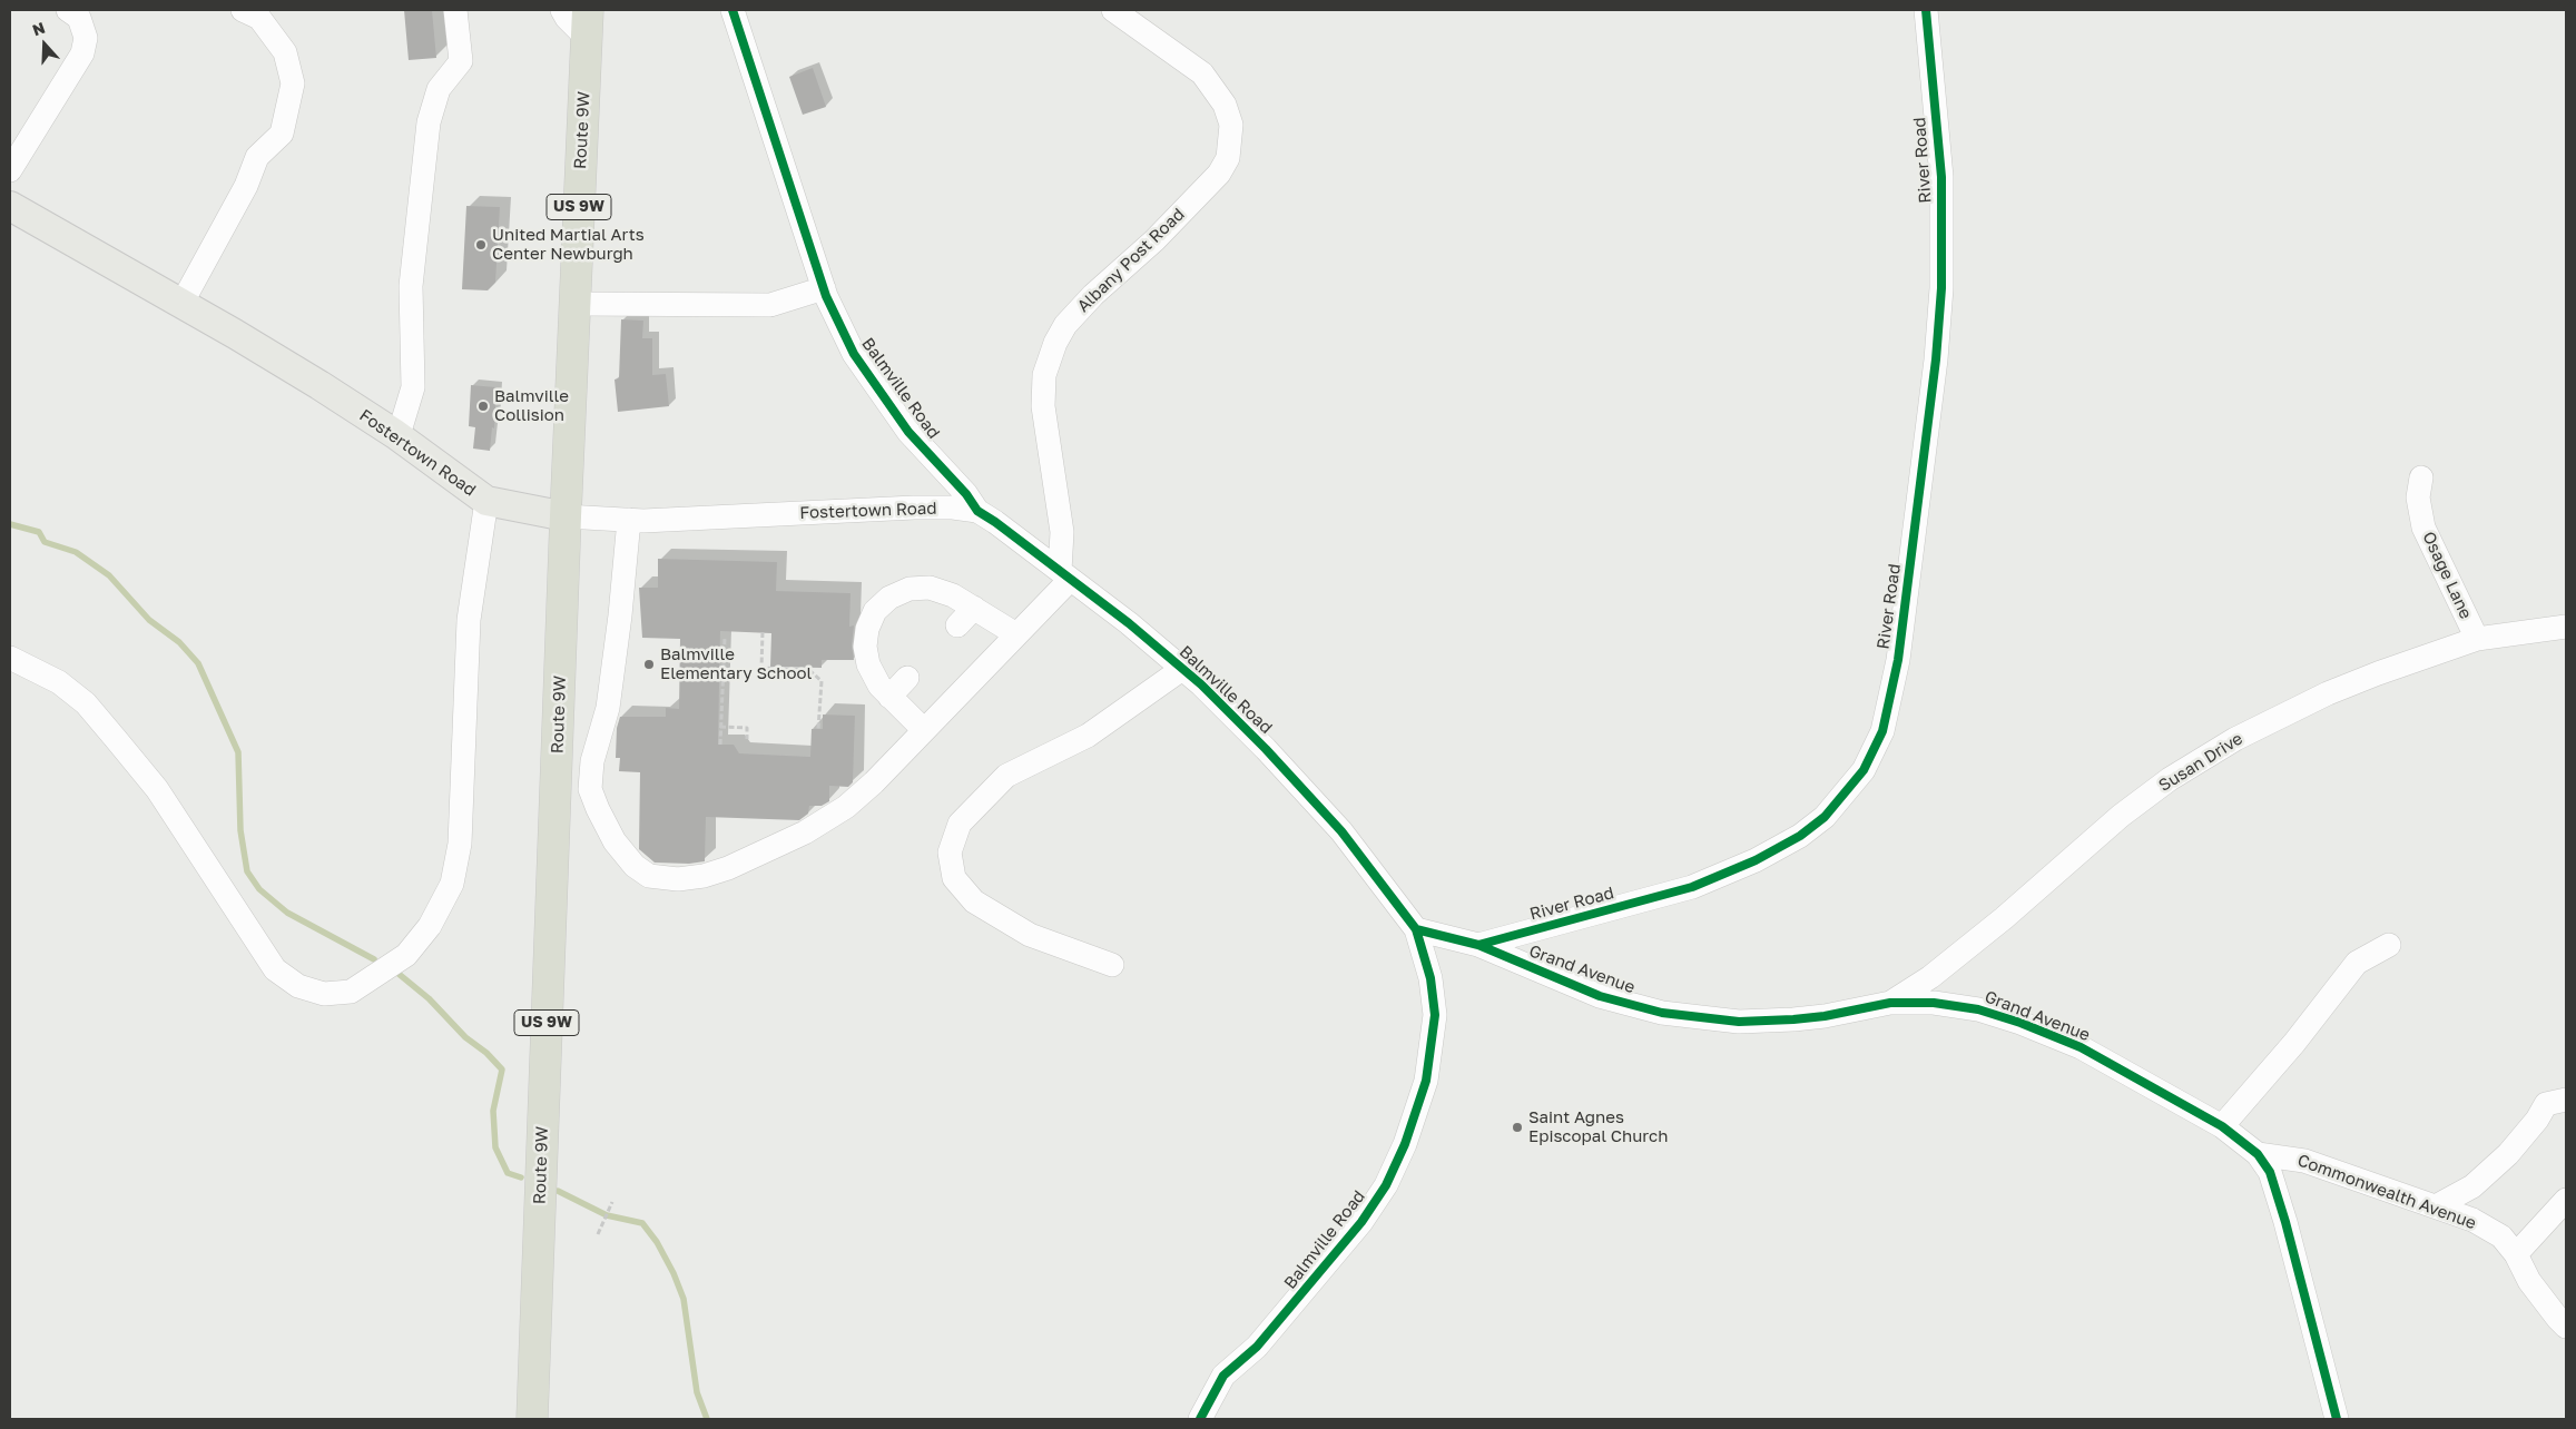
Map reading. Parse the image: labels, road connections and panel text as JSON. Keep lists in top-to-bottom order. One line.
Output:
{"streets":{"highway":["Route 9W","US 9W"],"main road":["Fostertown Road"],"street":["River Road","Albany Post Road","Balmville Road","Osage Lane","Susan Drive","Grand Avenue","Commonwealth Avenue"]},"crossings":[["Route 9W","Fostertown Road"],["River Road","Grand Avenue"],["Albany Post Road","Balmville Road"],["Balmville Road","Fostertown Road"],["Balmville Road","Grand Avenue"],["Osage Lane","Susan Drive"],["Susan Drive","Grand Avenue"],["Grand Avenue","Commonwealth Avenue"]],"places":["United Martial Arts Center Newburgh","Balmville Collision","Balmville Elementary School","Saint Agnes Episcopal Church"],"north":"top"}
